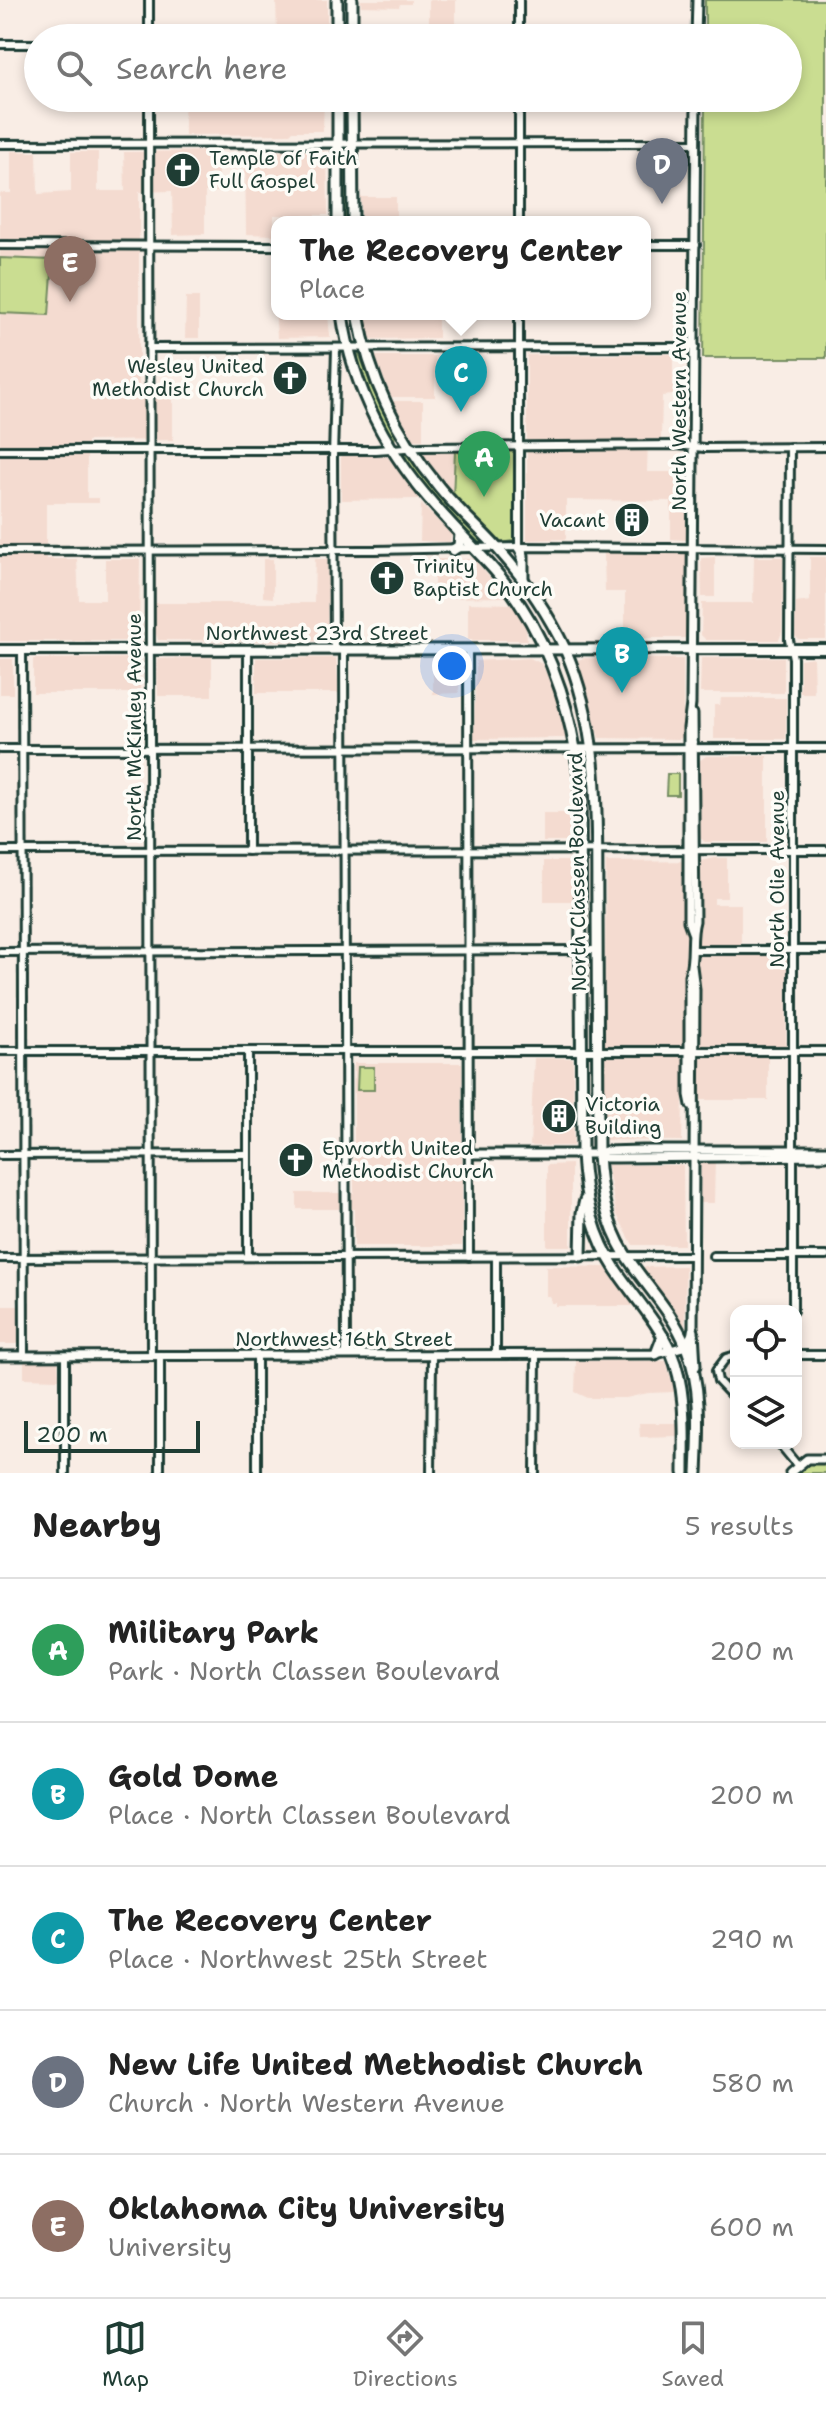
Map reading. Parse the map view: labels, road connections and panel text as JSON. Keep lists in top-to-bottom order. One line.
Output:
{"streets":{"main road":["Northwest 23rd Street","North Classen Boulevard"],"street":["North Western Avenue","North McKinley Avenue","North Olie Avenue","Northwest 16th Street"]},"crossings":[["North Western Avenue","Northwest 23rd Street"],["North Western Avenue","North Classen Boulevard"],["North Western Avenue","Northwest 16th Street"],["Northwest 23rd Street","North McKinley Avenue"],["Northwest 23rd Street","North Classen Boulevard"],["Northwest 23rd Street","North Olie Avenue"],["North McKinley Avenue","Northwest 16th Street"],["North Classen Boulevard","Northwest 16th Street"]],"places":{"church":["Temple of Faith Full Gospel","Wesley United Methodist Church","Trinity Baptist Church","Epworth United Methodist Church"],"building":["Vacant","Victoria Building"]},"scale_bar":"200 m","page":{"search":"Search here","pins":["D","E","C","A","B"],"popup":["The Recovery Center","Place"],"scale":"200 m","heading":["Nearby","5 results"],"list":[{"mark":"A","name":"Military Park","note":"Park · North Classen Boulevard","value":"200 m"},{"mark":"B","name":"Gold Dome","note":"Place · North Classen Boulevard","value":"200 m"},{"mark":"C","name":"The Recovery Center","note":"Place · Northwest 25th Street","value":"290 m"},{"mark":"D","name":"New Life United Methodist Church","note":"Church · North Western Avenue","value":"580 m"},{"mark":"E","name":"Oklahoma City University","note":"University","value":"600 m"}],"nav":["Map","Directions","Saved"]}}
